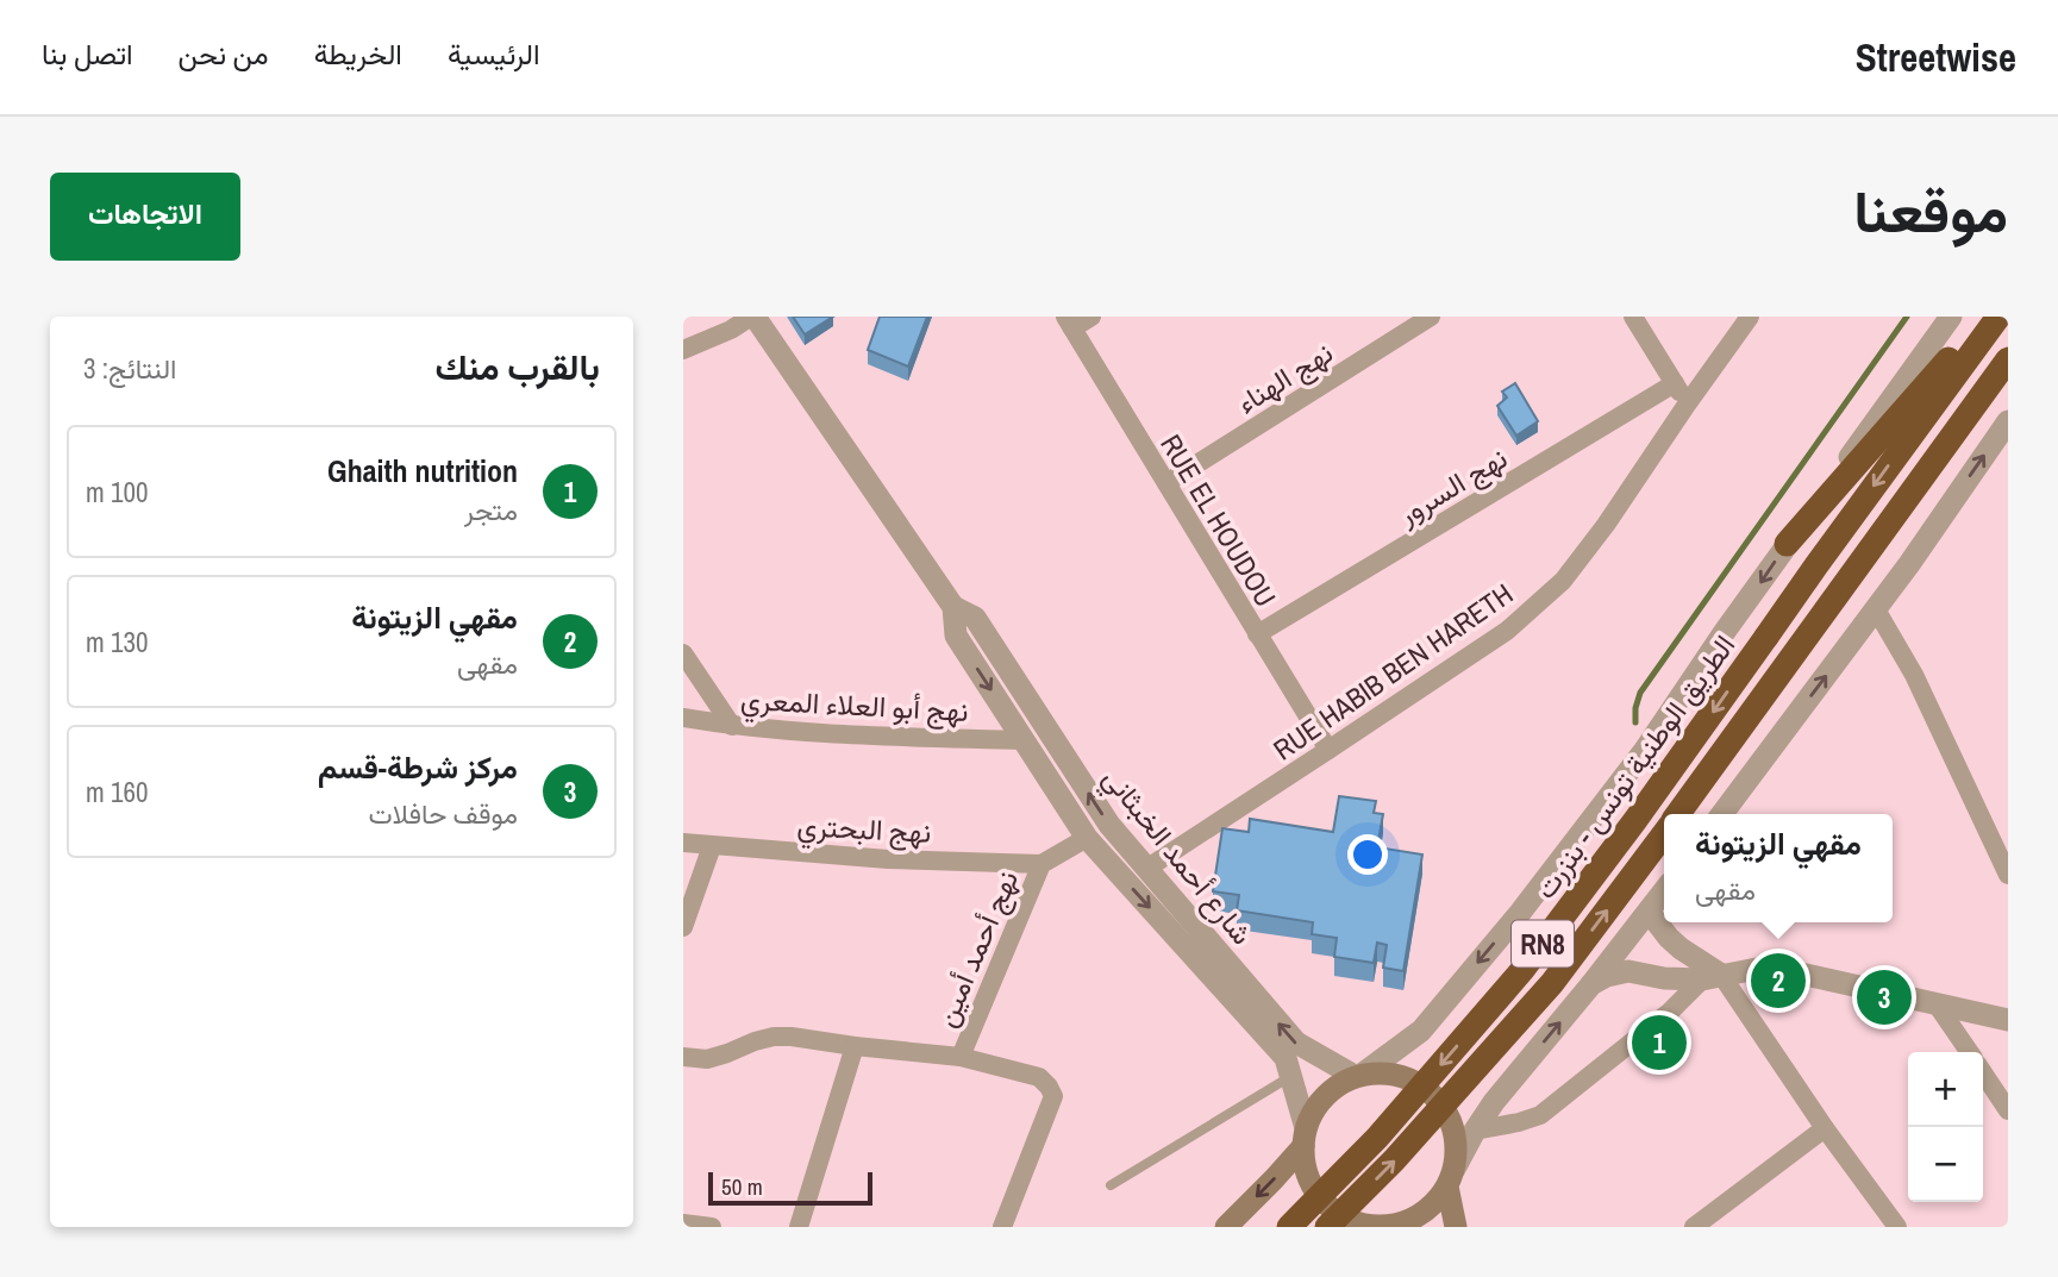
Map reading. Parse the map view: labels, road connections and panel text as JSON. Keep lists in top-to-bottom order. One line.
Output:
{"streets":{"highway":["الطريق الوطنية تونس - بنزرت","RN8"],"street":["نهج الهناء","نهج السرور","RUE EL HOUDOU","RUE HABIB BEN HARETH","نهج أبو العلاء المعري","نهج البحتري","شارع أحمد الخبثاني","نهج أحمد أمين"]},"crossings":[["نهج الهناء","RUE EL HOUDOU"],["نهج السرور","RUE EL HOUDOU"],["RUE EL HOUDOU","RUE HABIB BEN HARETH"],["RUE HABIB BEN HARETH","شارع أحمد الخبثاني"],["نهج البحتري","نهج أحمد أمين"]],"scale_bar":"50 m","page":{"header":"Streetwise","nav":["الرئيسية","الخريطة","من نحن","اتصل بنا"],"title":"موقعنا","buttons":"الاتجاهات","heading":["بالقرب منك","النتائج: 3"],"list":[{"mark":"1","name":"Ghaith nutrition","note":"متجر","value":"100 m"},{"mark":"2","name":"مقهي الزيتونة","note":"مقهى","value":"130 m"},{"mark":"3","name":"مركز شرطة-قسم","note":"موقف حافلات","value":"160 m"}],"popup":["مقهي الزيتونة","مقهى"],"pins":["2","3","1"],"map_buttons":["+","−"],"scale":"50 m"}}
